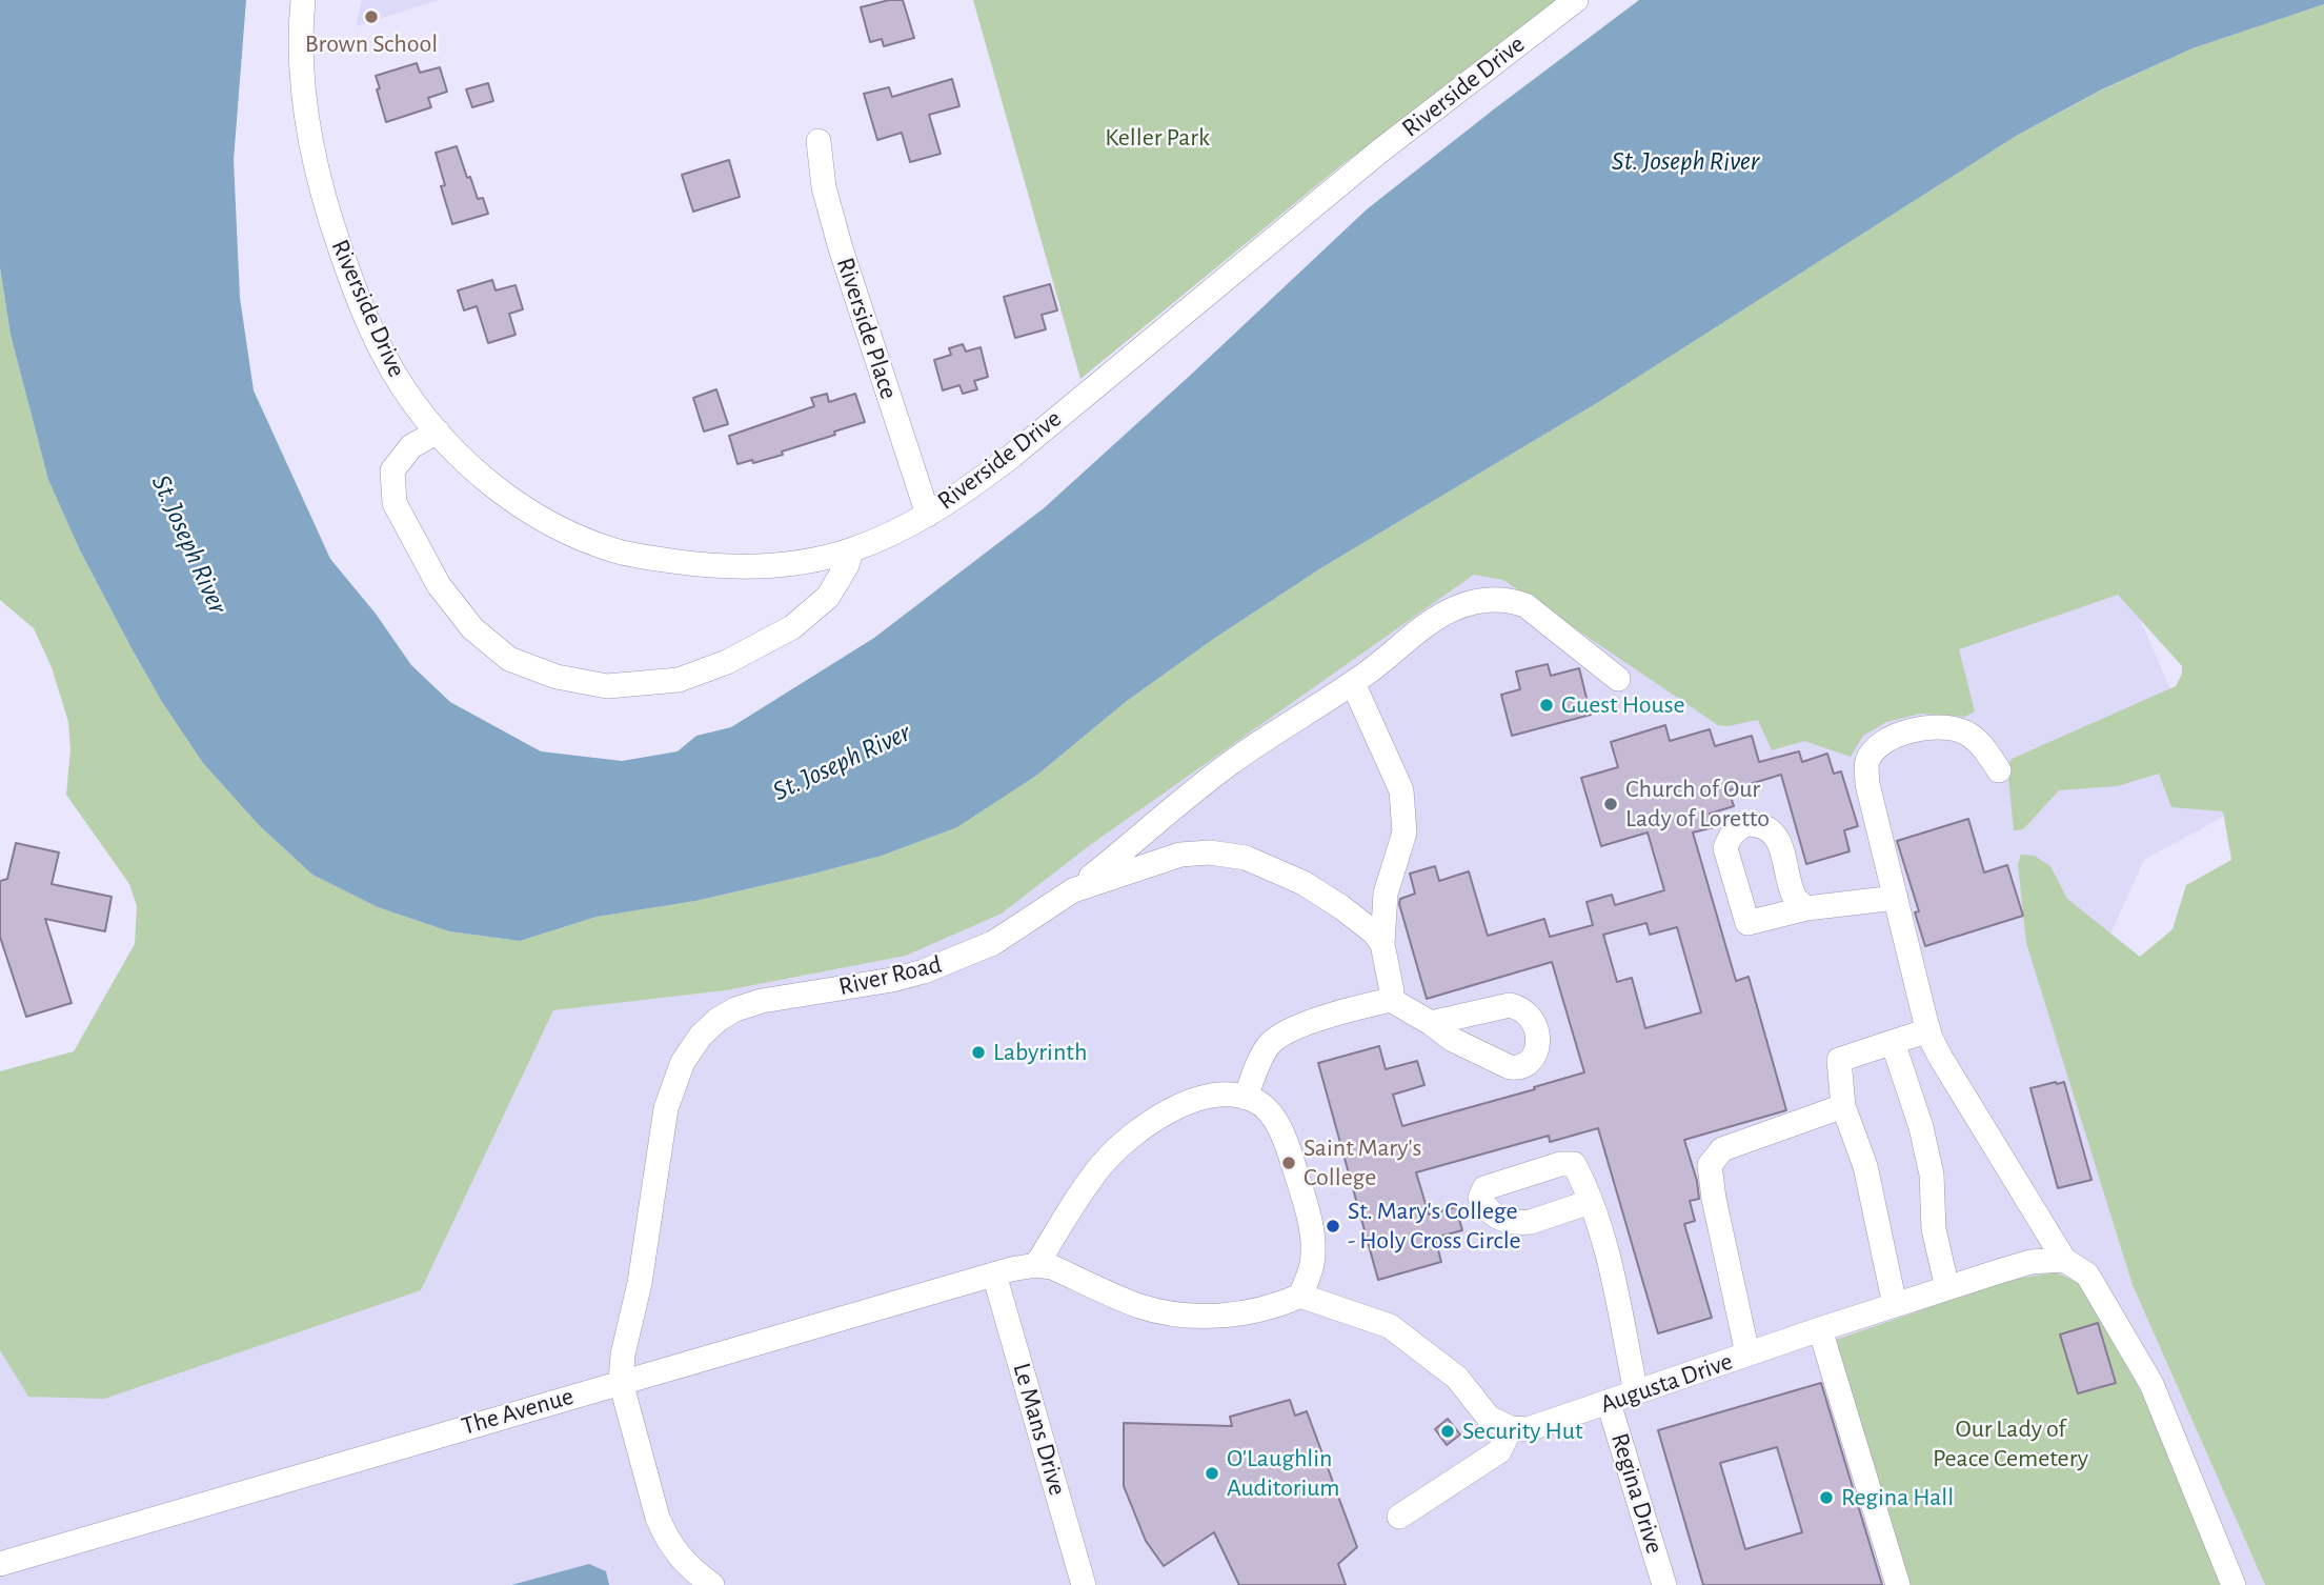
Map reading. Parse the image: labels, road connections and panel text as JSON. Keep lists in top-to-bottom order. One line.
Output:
{"streets":{"street":["Riverside Drive","Riverside Place","River Road","Augusta Drive","The Avenue","Le Mans Drive","Regina Drive"]},"crossings":[["Riverside Drive","Riverside Place"],["River Road","The Avenue"],["Augusta Drive","Regina Drive"],["The Avenue","Le Mans Drive"]],"water":["St. Joseph River"],"parks":["Keller Park","Our Lady of Peace Cemetery"],"places":["Brown School","Guest House","Church of Our Lady of Loretto","Labyrinth","Saint Mary's College","St. Mary's College - Holy Cross Circle","Security Hut","O'Laughlin Auditorium","Regina Hall"]}
